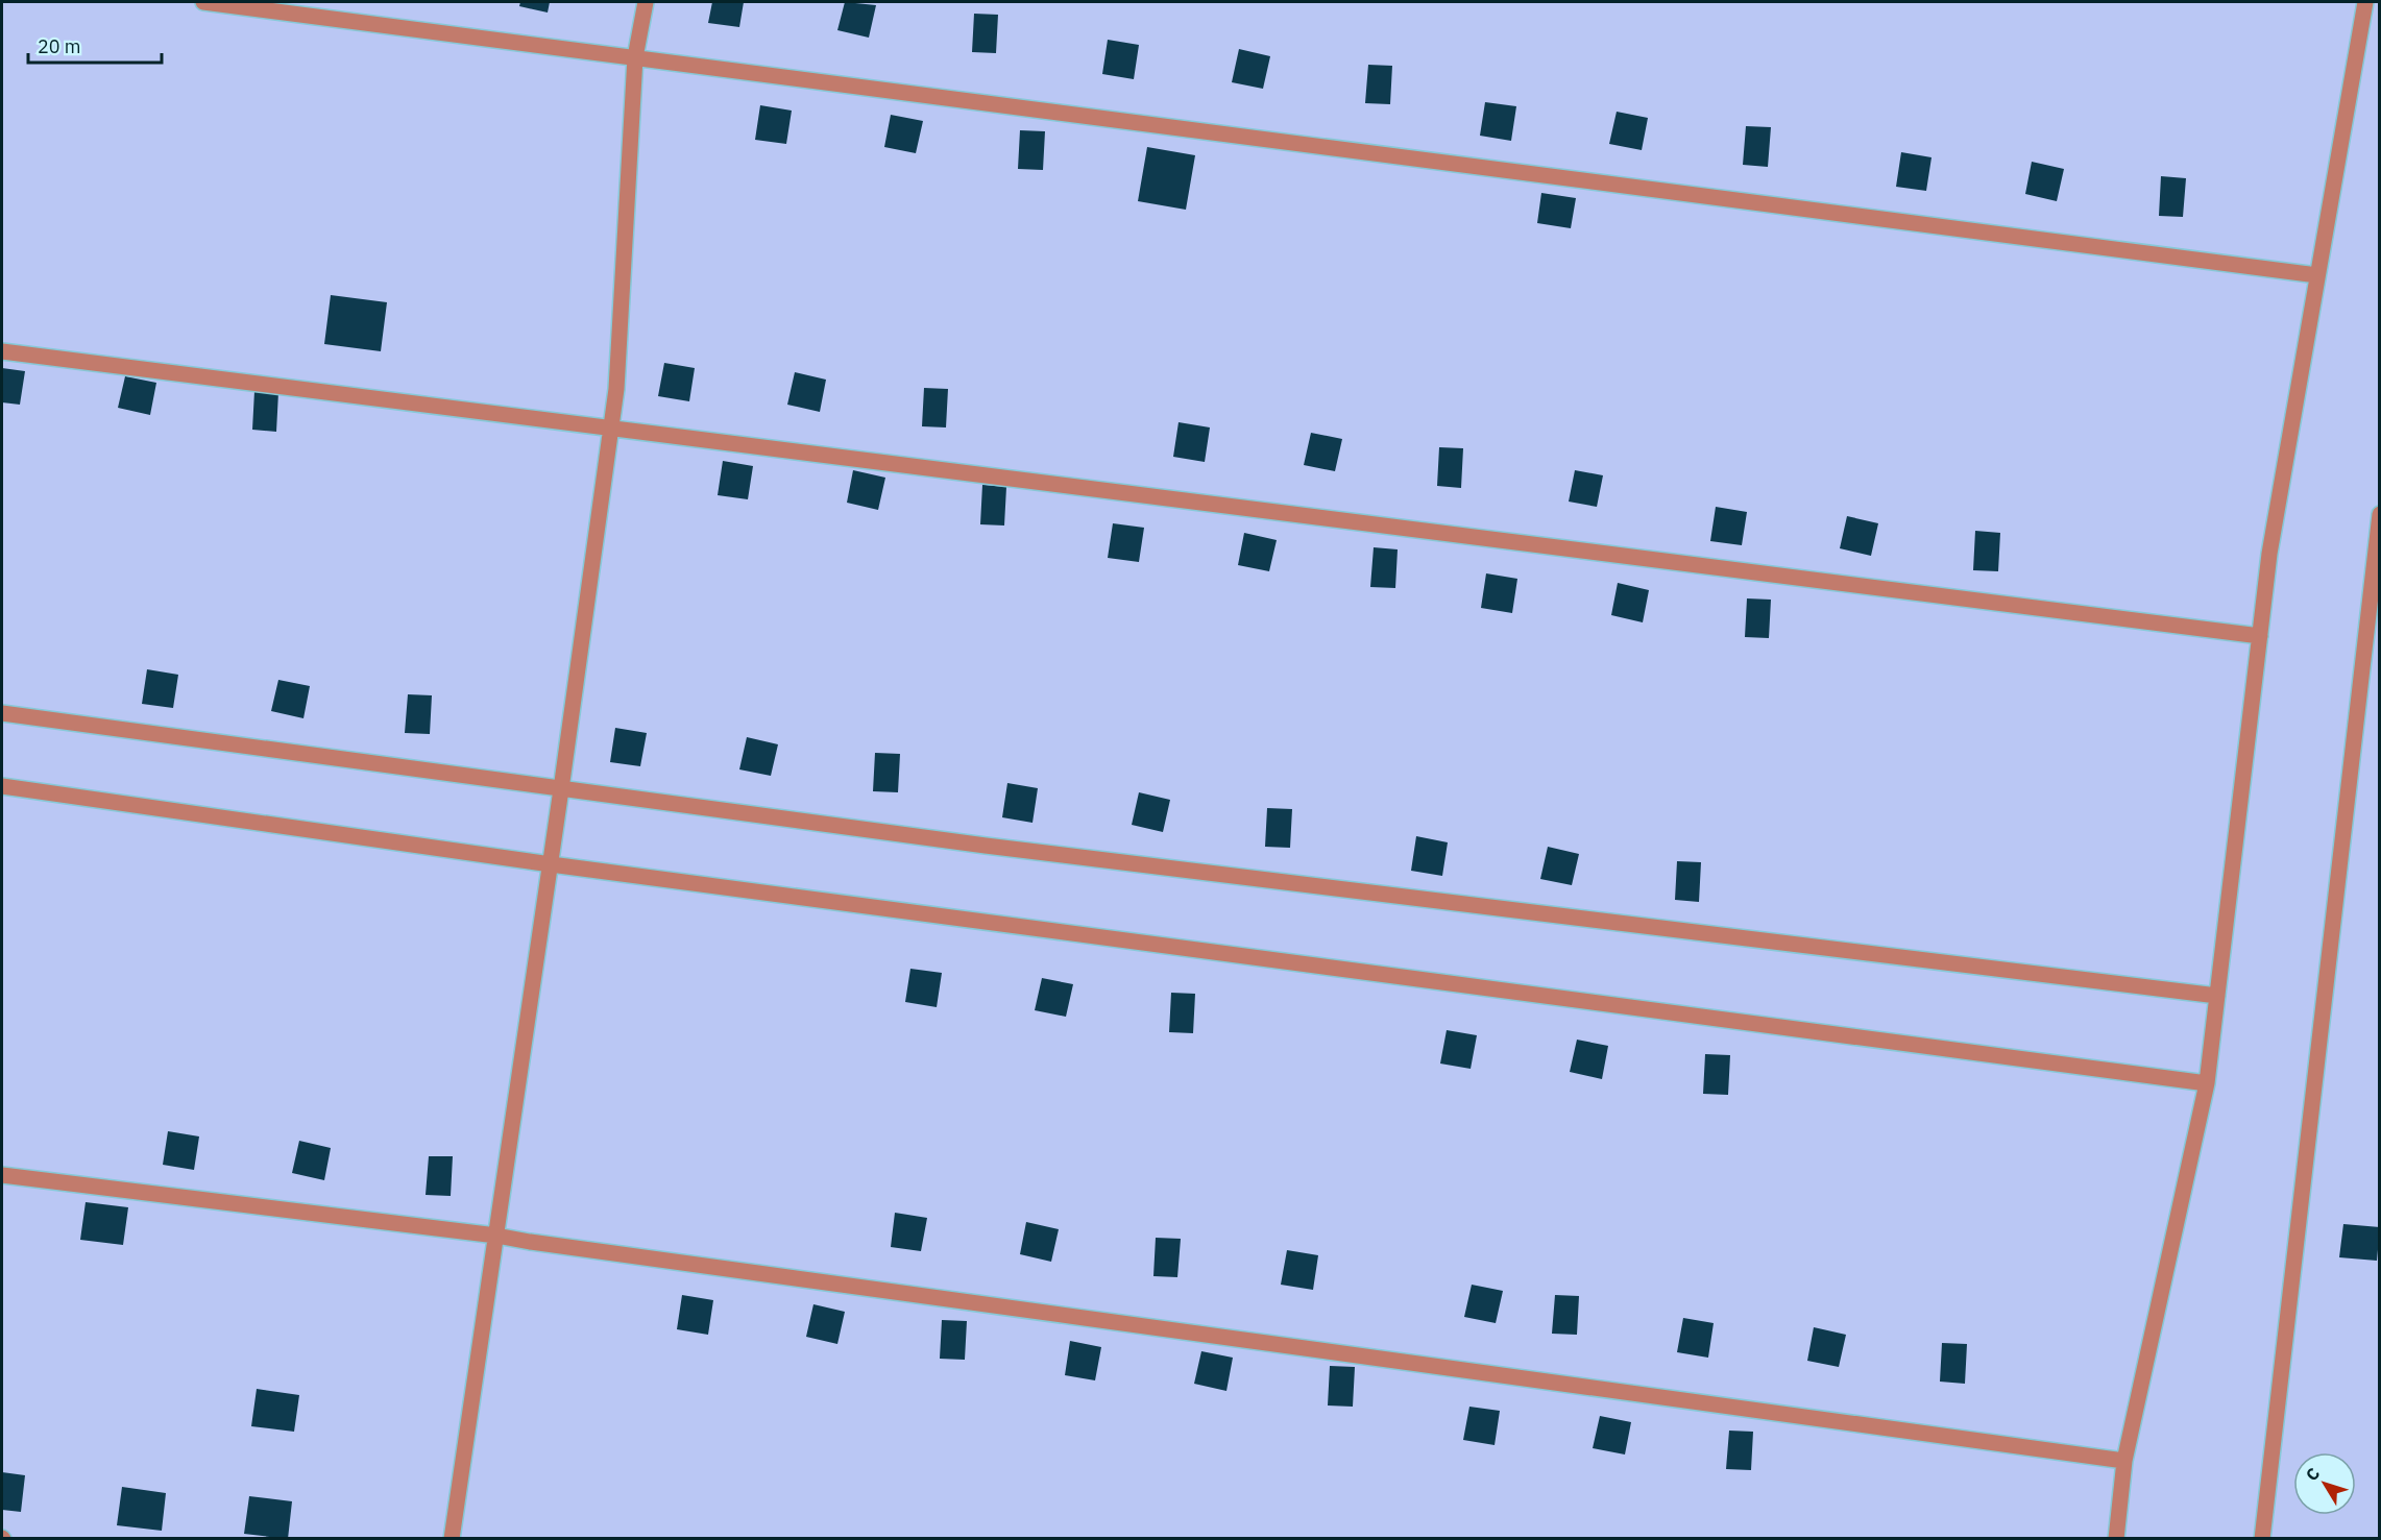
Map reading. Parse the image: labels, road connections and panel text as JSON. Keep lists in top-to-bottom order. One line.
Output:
{"scale_bar":"20 m","north":"top left"}
